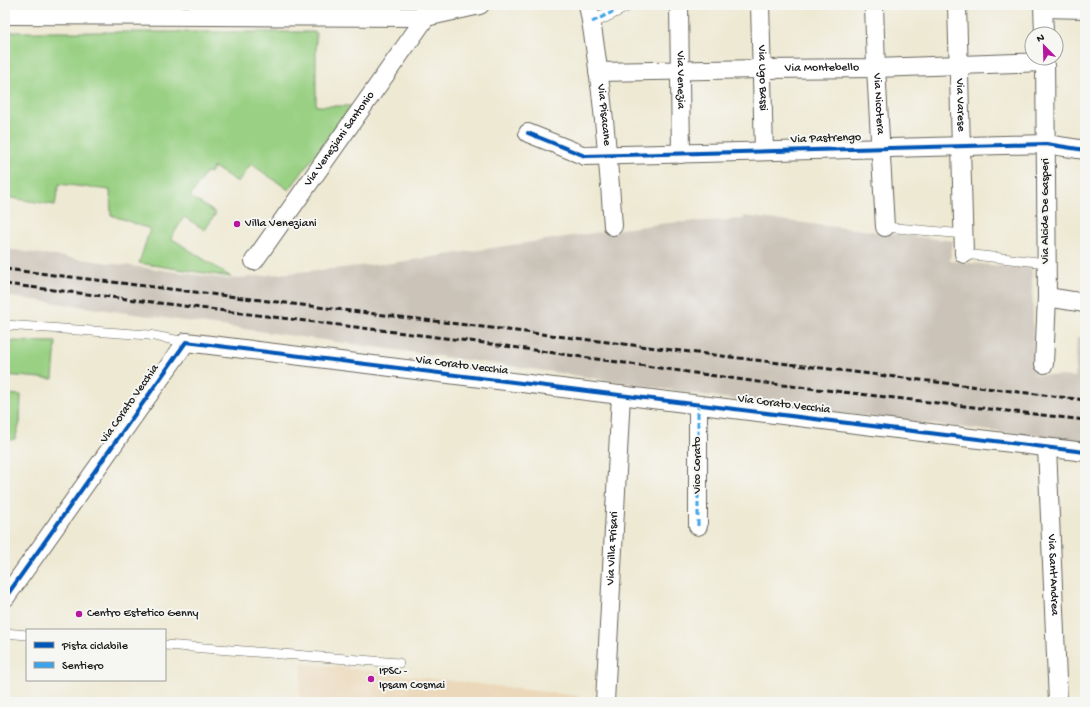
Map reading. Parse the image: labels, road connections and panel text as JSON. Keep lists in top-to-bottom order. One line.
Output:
{"streets":{"street":["Via Montebello","Via Ugo Bassi","Via Venezia","Via Nicotera","Via Varese","Via Pisacane","Via Veneziani Santonio","Via Pastrengo","Via Alcide De Gasperi","Via Corato Vecchia","Vico Corato","Via Villa Frisari","Via Sant'Andrea"]},"crossings":[["Via Montebello","Via Ugo Bassi"],["Via Montebello","Via Venezia"],["Via Montebello","Via Nicotera"],["Via Montebello","Via Varese"],["Via Montebello","Via Pisacane"],["Via Ugo Bassi","Via Pastrengo"],["Via Venezia","Via Pastrengo"],["Via Nicotera","Via Pastrengo"],["Via Varese","Via Pastrengo"],["Via Pisacane","Via Pastrengo"],["Via Pastrengo","Via Alcide De Gasperi"],["Via Corato Vecchia","Vico Corato"],["Via Corato Vecchia","Via Villa Frisari"],["Via Corato Vecchia","Via Sant'Andrea"]],"places":["Villa Veneziani","Centro Estetico Genny","IPSC - Ipsam Cosmai"],"legend":["Pista ciclabile","Sentiero"],"north":"top left"}
